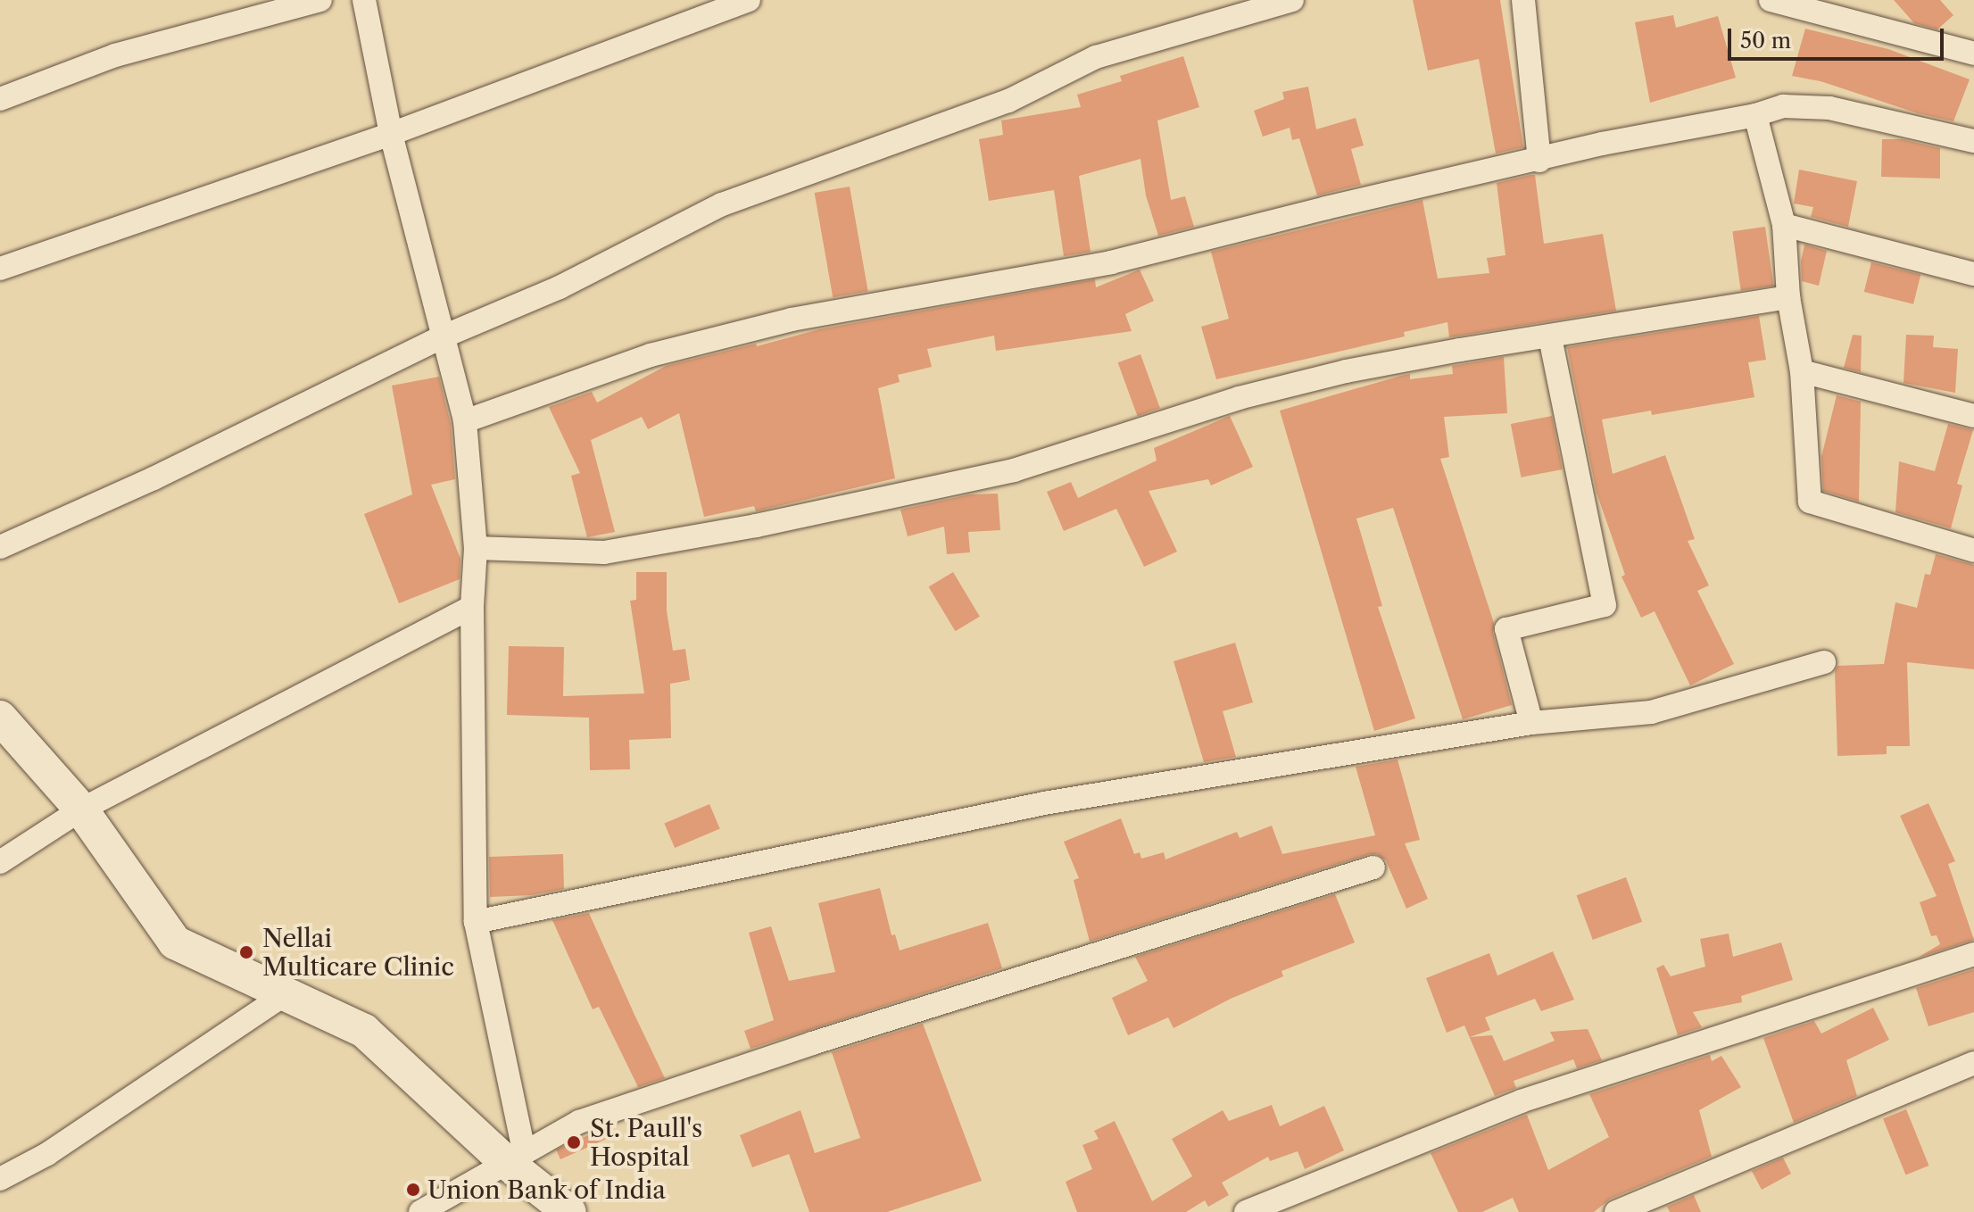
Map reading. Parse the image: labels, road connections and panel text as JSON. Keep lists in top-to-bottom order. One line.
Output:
{"places":["Nellai Multicare Clinic","St. Paull's Hospital","Union Bank of India"],"scale_bar":"50 m"}
